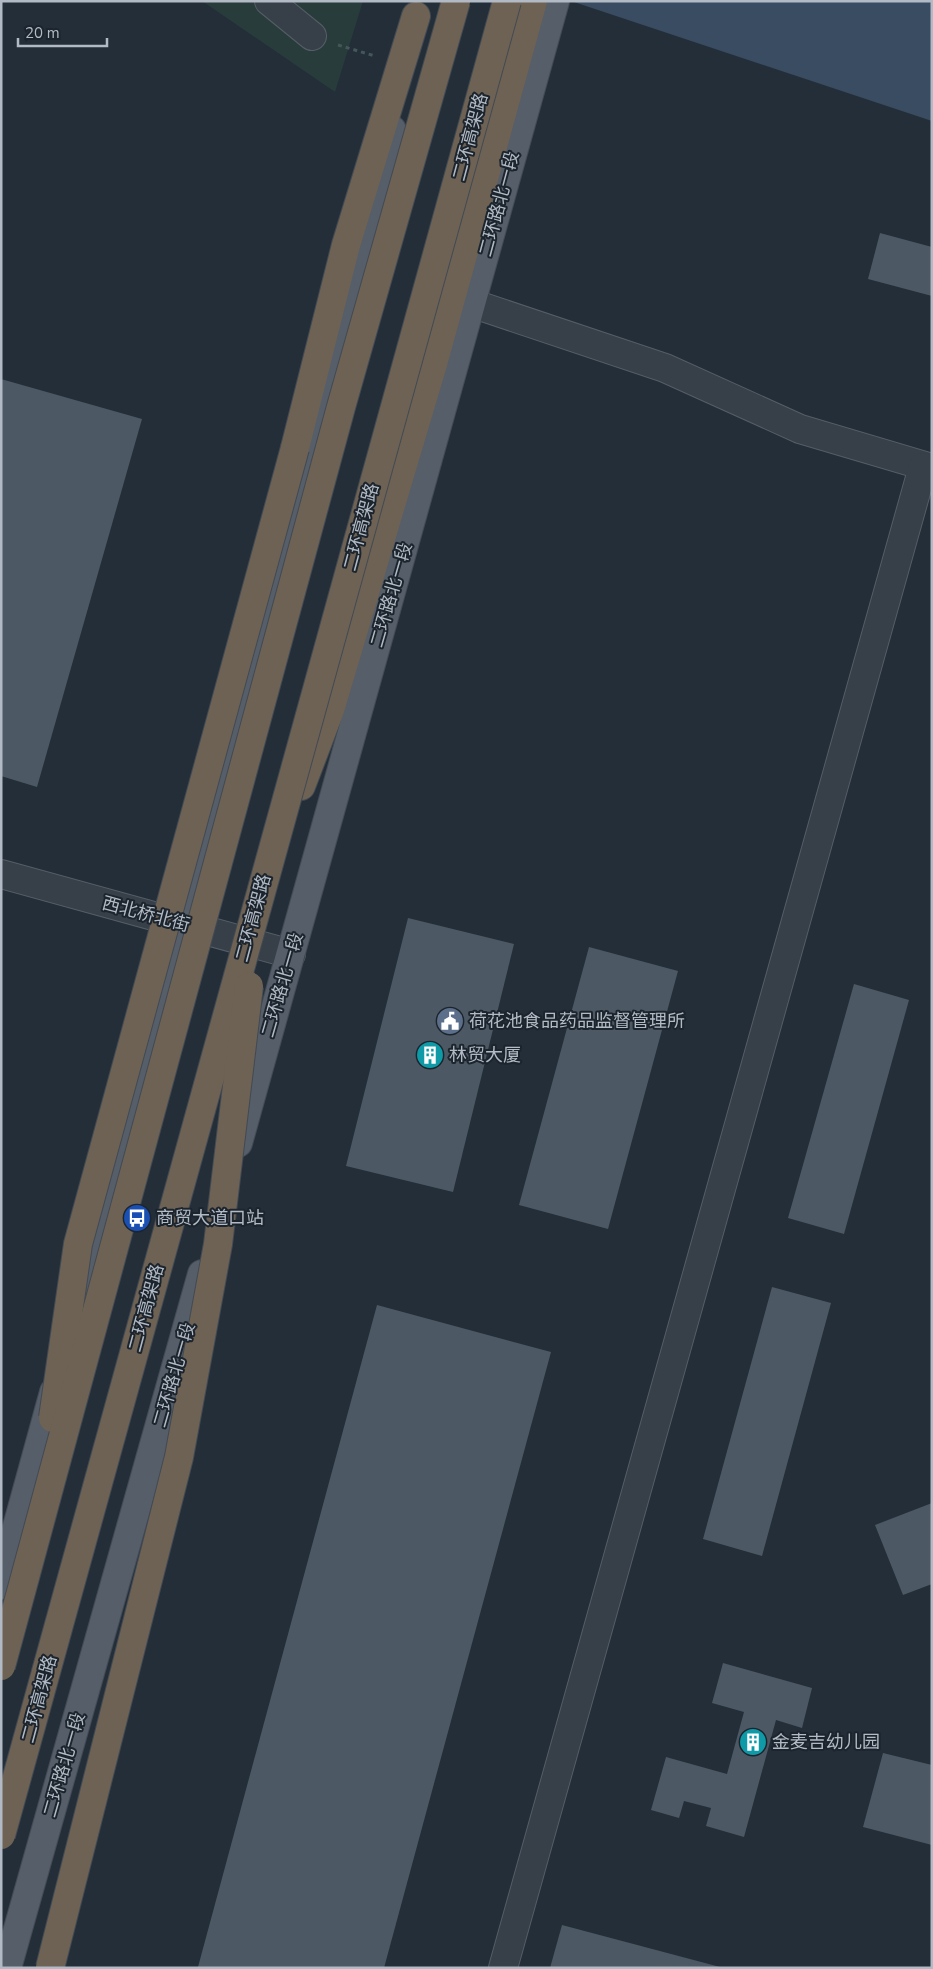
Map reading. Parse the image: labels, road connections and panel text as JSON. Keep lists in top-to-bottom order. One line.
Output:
{"streets":{"highway":["二环高架路"],"main road":["二环路北一段"],"street":["西北桥北街"]},"crossings":[["二环路北一段","西北桥北街"]],"places":{"public building":["荷花池食品药品监督管理所"],"building":["林贸大厦","金麦吉幼儿园"],"bus stop":["商贸大道口站"]},"scale_bar":"20 m"}
